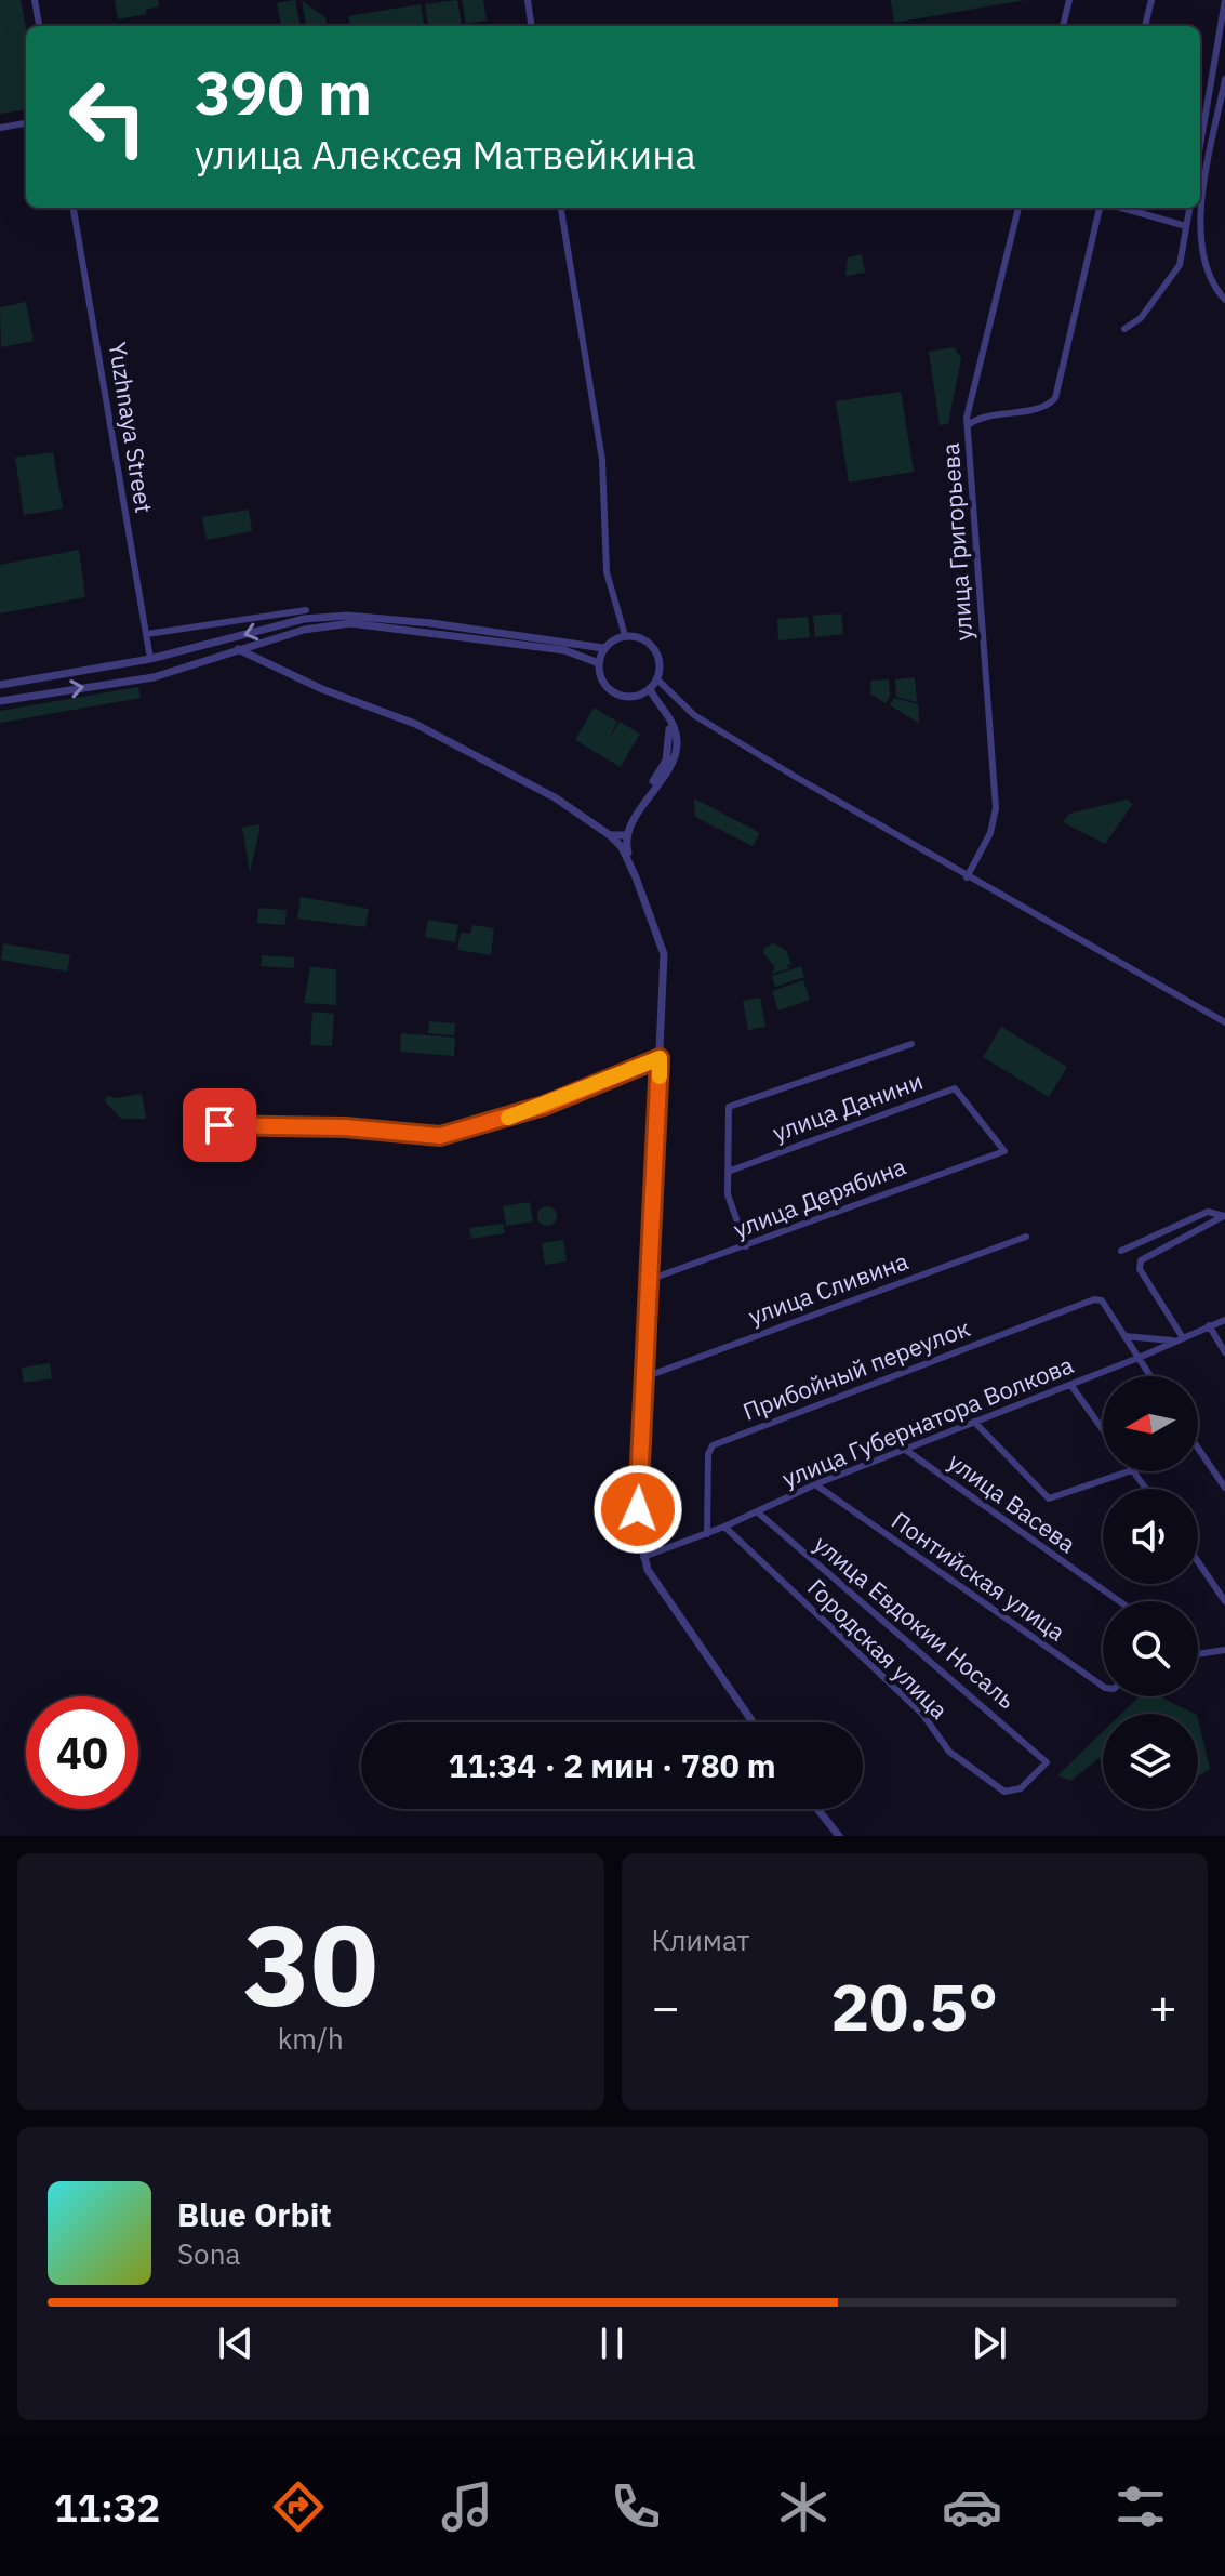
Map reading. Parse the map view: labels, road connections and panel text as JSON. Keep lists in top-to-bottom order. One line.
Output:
{"streets":{"street":["Yuzhnaya Street","улица Григорьева","улица Данини","улица Дерябина","улица Сливина","Прибойный переулок","улица Губернатора Волкова","улица Васева","Понтийская улица","улица Евдокии Носаль","Городская улица"]},"crossings":[["улица Данини","улица Дерябина"],["Прибойный переулок","улица Губернатора Волкова"],["улица Губернатора Волкова","улица Васева"],["улица Губернатора Волкова","Понтийская улица"],["улица Губернатора Волкова","улица Евдокии Носаль"],["улица Губернатора Волкова","Городская улица"],["улица Евдокии Носаль","Городская улица"]],"north":"left","page":{"turn":["390 m","улица Алексея Матвейкина"],"limit":"40","trip":"11:34 · 2 мин · 780 m","tile":[["30","km/h"],"Климат"],"heat":["−","20.5°","+"],"song":["Blue Orbit","Sona"],"tabs":"11:32"}}
